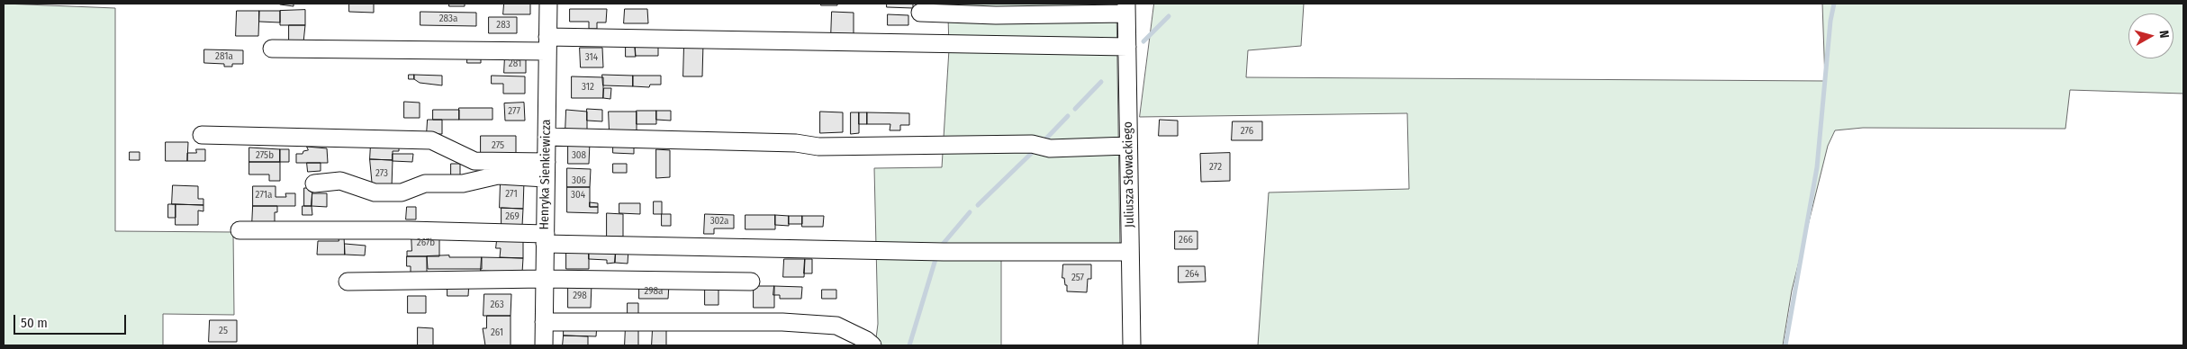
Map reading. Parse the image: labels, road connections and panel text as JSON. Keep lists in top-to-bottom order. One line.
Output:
{"streets":{"street":["Henryka Sienkiewicza","Juliusza Słowackiego"]},"house_numbers":["283a","283","281a","314","281","312","277","276","275","275b","308","272","273","306","271","271a","304","269","302a","266","267b","264","257","298a","298","263","25","261"],"scale_bar":"50 m","north":"right"}
